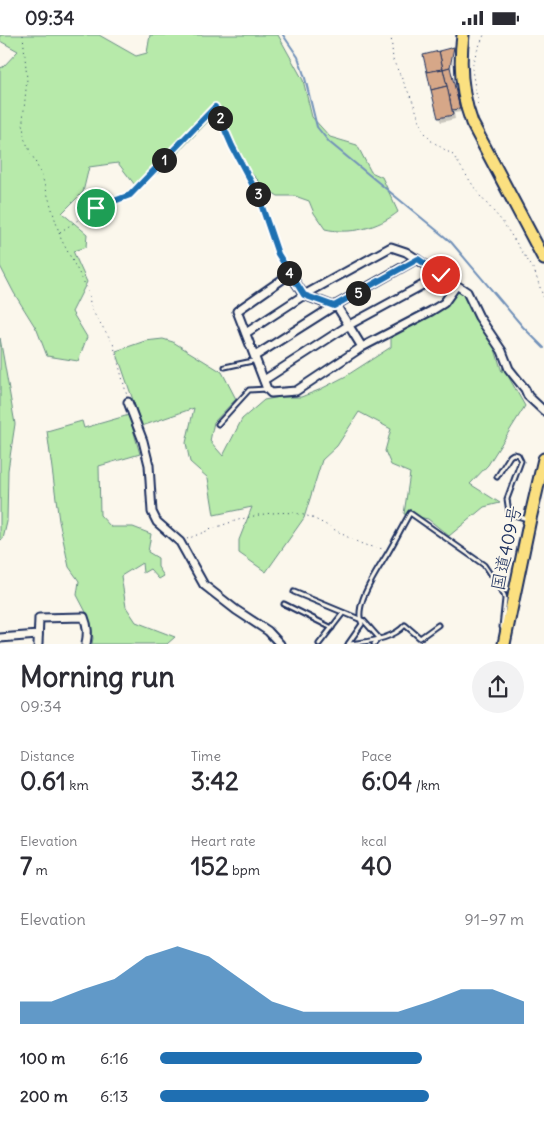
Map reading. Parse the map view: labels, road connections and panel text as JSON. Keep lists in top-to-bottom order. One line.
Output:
{"streets":{"highway":["国道409号"]},"page":{"status":"09:34","pins":["2","1","3","4","5"],"heading":["Morning run","09:34"],"stats":[["Distance","0.61 km"],["Time","3:42"],["Pace","6:04 /km"],["Elevation","7 m"],["Heart rate","152 bpm"],["kcal","40"]],"chart":["Elevation","91–97 m"],"list":[{"name":"100 m","note":"6:16"},{"name":"200 m","note":"6:13"}]}}
